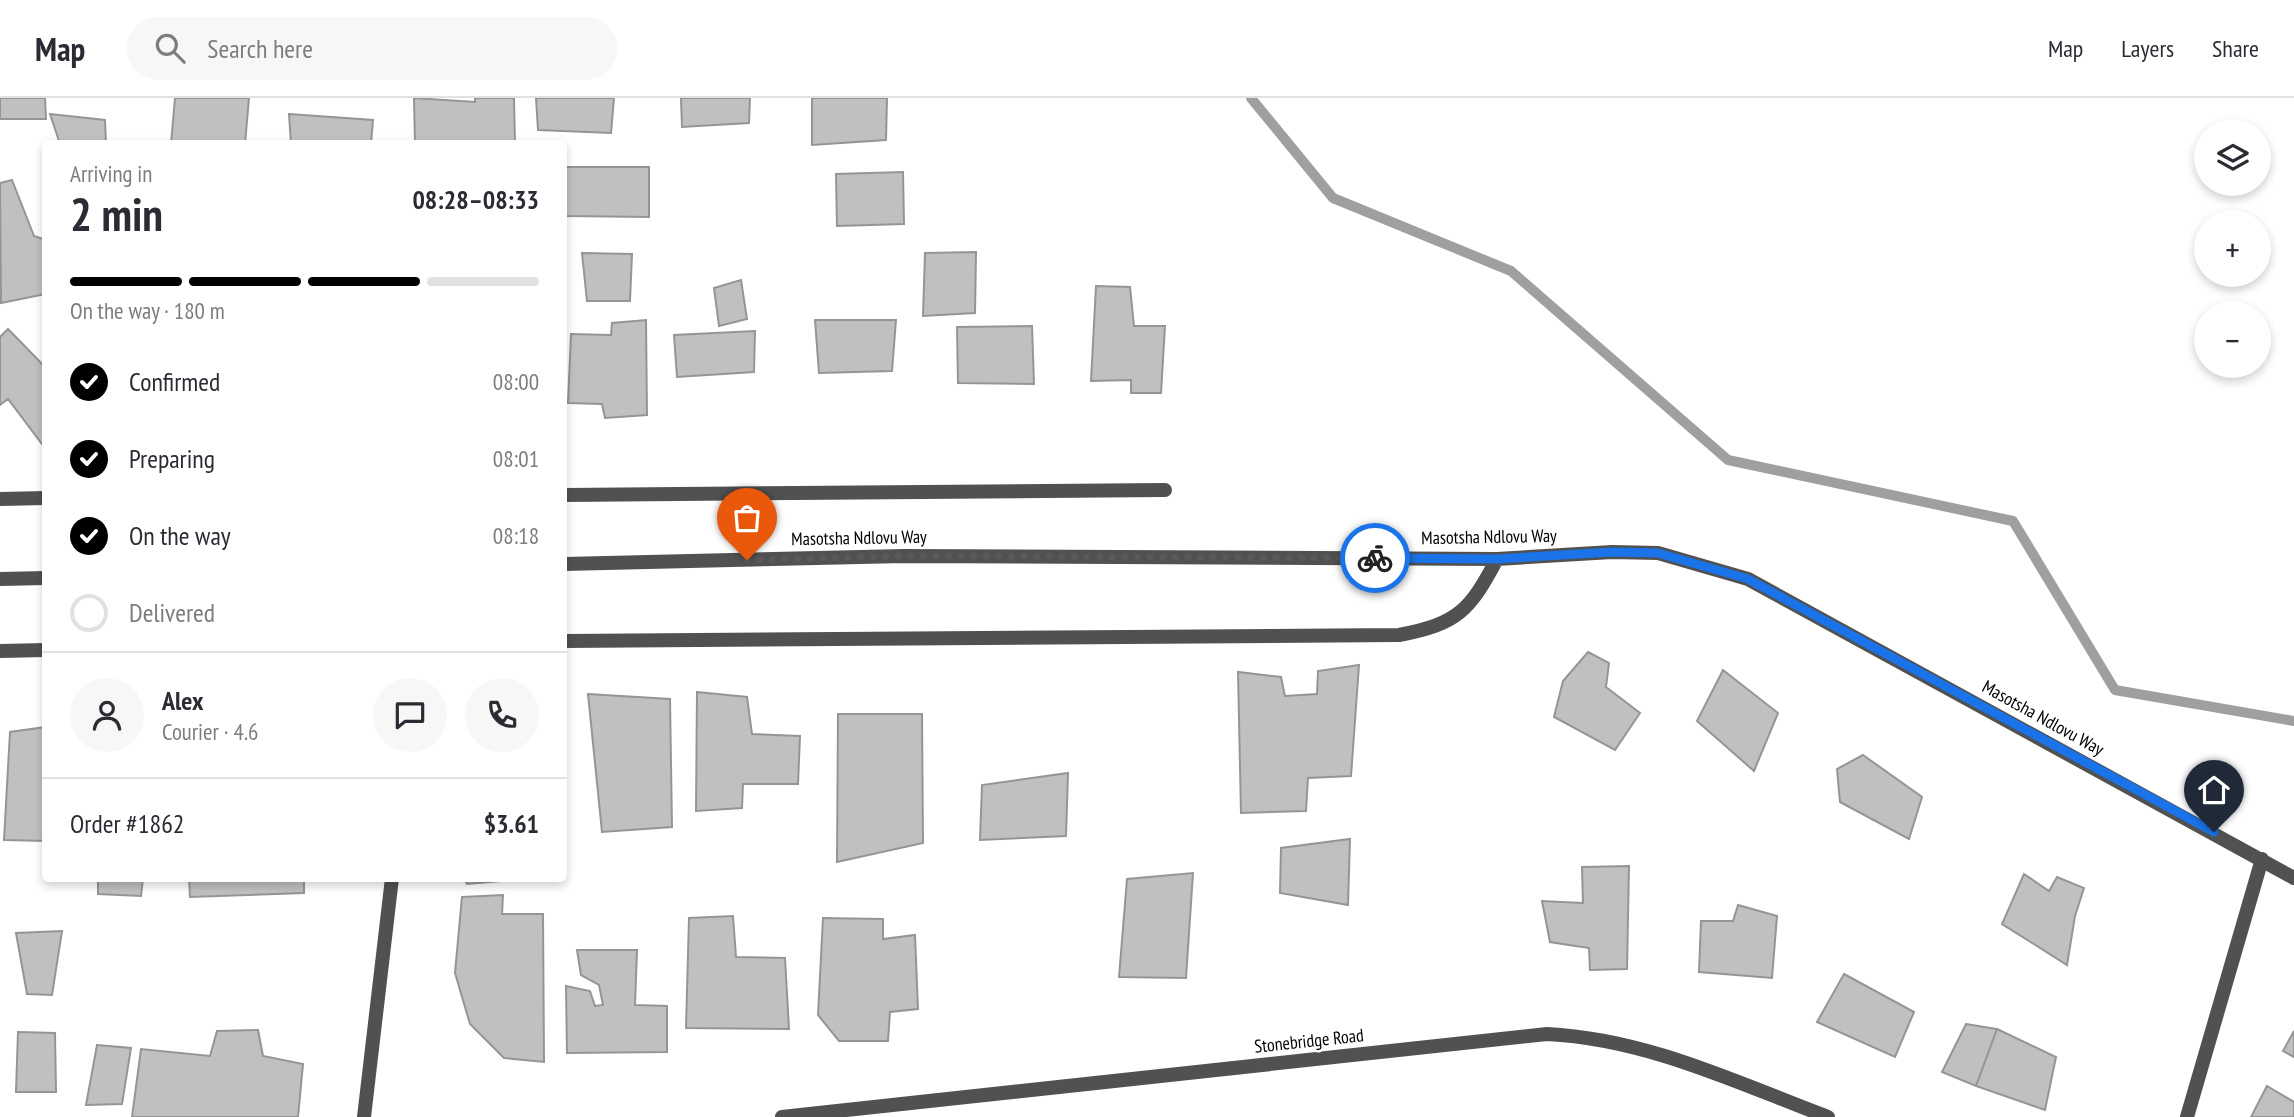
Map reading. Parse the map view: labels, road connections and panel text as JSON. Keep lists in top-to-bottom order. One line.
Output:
{"streets":{"street":["Masotsha Ndlovu Way","Stonebridge Road"]},"page":{"header":"Map","search":"Search here","nav":["Map","Layers","Share"],"map_buttons":["+","−"],"heading":["2 min","Arriving in","08:28–08:33"],"panel":["Alex","Courier · 4.6","Order #1862","$3.61"],"bar":"On the way · 180 m","list":[["Confirmed","08:00"],["Preparing","08:01"],["On the way","08:18"],"Delivered"]}}
